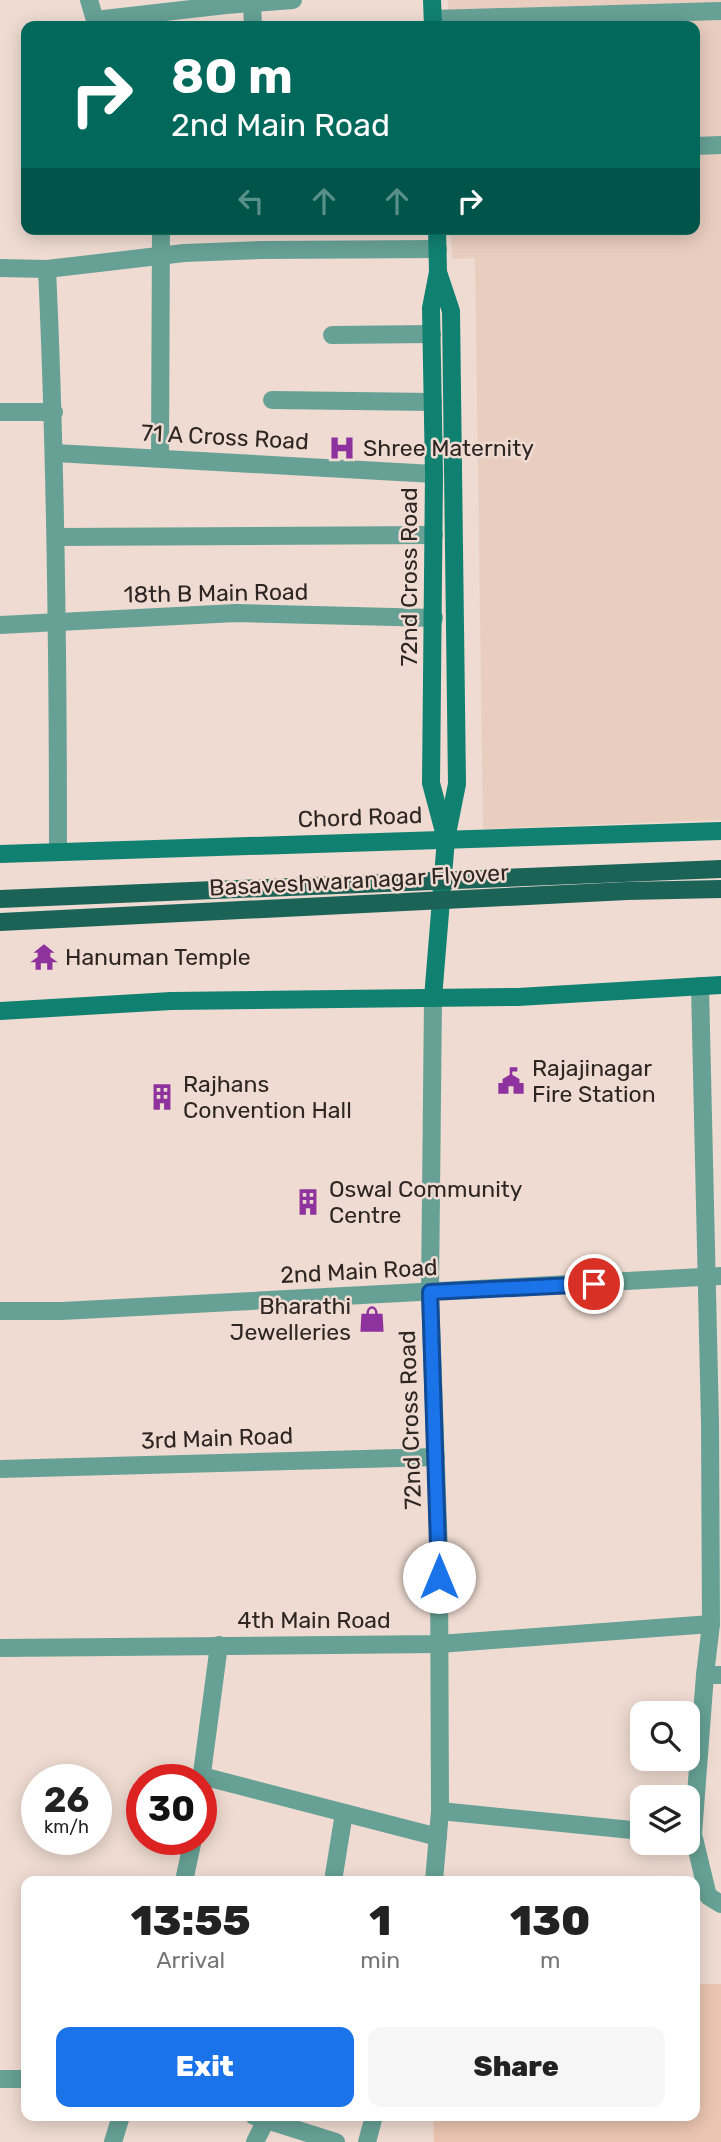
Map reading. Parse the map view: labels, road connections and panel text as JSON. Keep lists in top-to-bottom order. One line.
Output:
{"streets":{"main road":["Basaveshwaranagar Flyover"],"street":["71 A Cross Road","72nd Cross Road","18th B Main Road","Chord Road","2nd Main Road","3rd Main Road","4th Main Road"]},"crossings":[["71 A Cross Road","72nd Cross Road"],["72nd Cross Road","18th B Main Road"],["72nd Cross Road","Chord Road"],["72nd Cross Road","2nd Main Road"],["72nd Cross Road","3rd Main Road"],["72nd Cross Road","4th Main Road"]],"places":{"hospital":["Shree Maternity"],"temple":["Hanuman Temple"],"public building":["Rajajinagar Fire Station"],"building":["Rajhans Convention Hall","Oswal Community Centre"],"shop":["Bharathi Jewelleries"]},"page":{"turn":["80 m","2nd Main Road"],"speed":"26 km/h","limit":"30","eta":["13:55","Arrival","1","min","130","m"],"buttons":["Exit","Share"]}}
